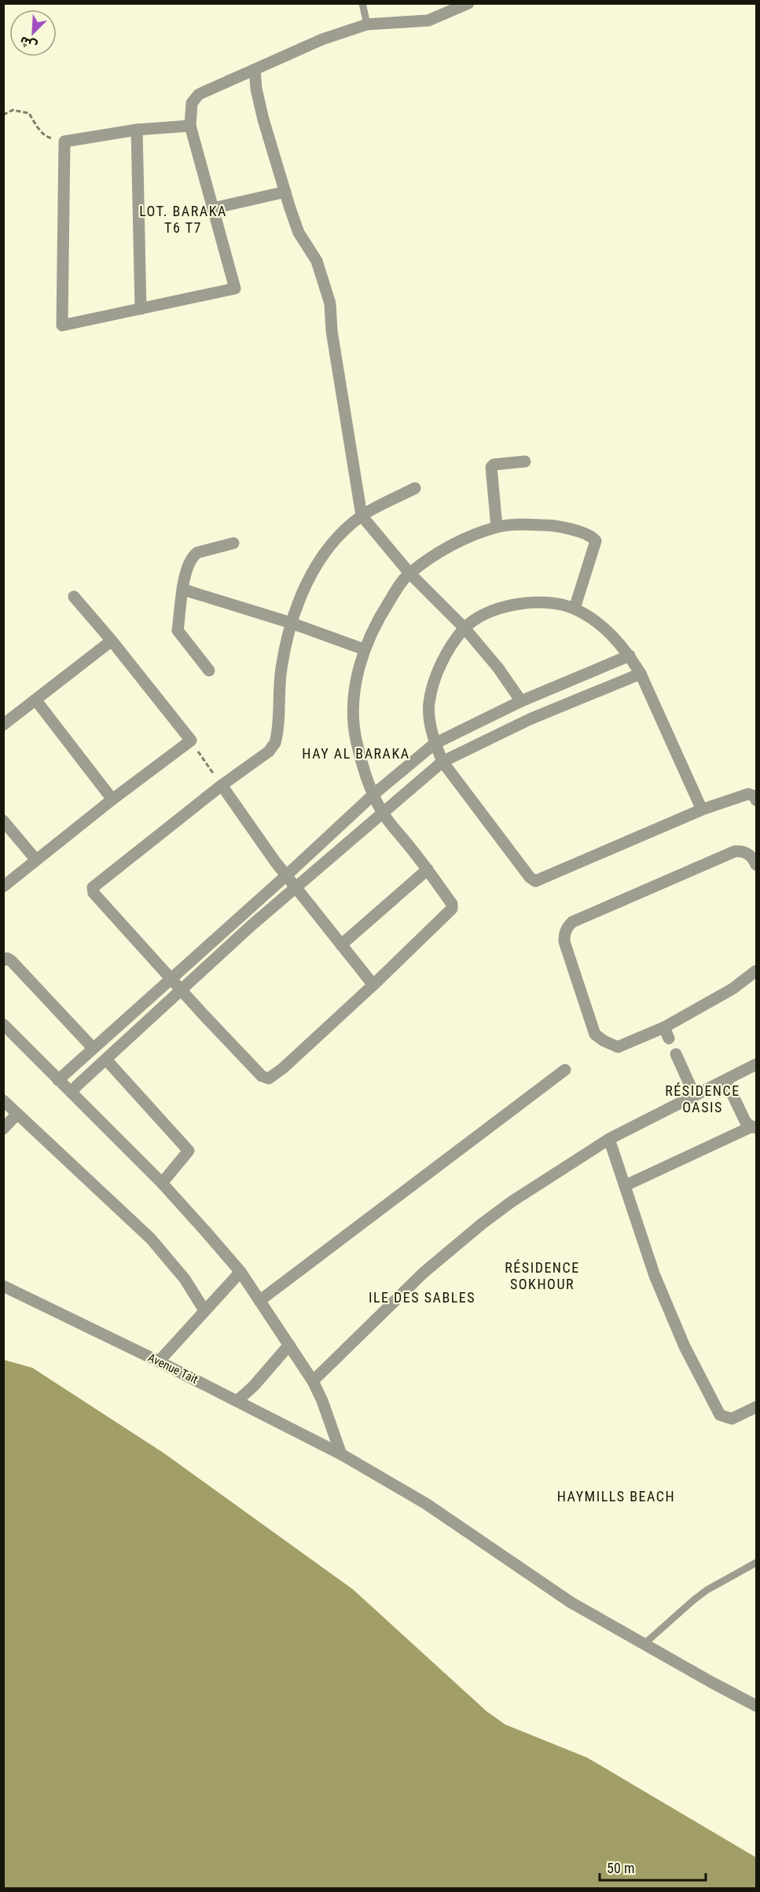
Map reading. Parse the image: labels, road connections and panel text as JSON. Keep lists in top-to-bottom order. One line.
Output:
{"streets":{"street":["Avenue Tait"]},"districts":["LOT. BARAKA T6 T7","HAY AL BARAKA","RÉSIDENCE OASIS","RÉSIDENCE SOKHOUR","ILE DES SABLES","HAYMILLS BEACH"],"scale_bar":"50 m","north":"bottom left"}
